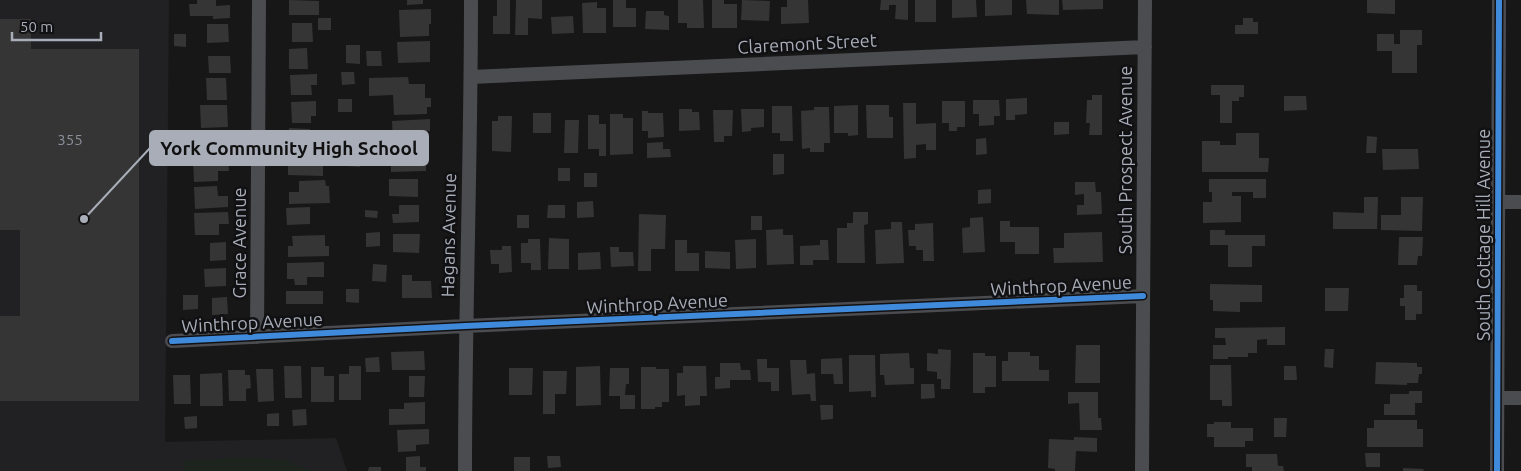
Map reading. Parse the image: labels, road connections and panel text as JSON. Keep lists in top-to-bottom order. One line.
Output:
{"streets":{"street":["Claremont Street","South Prospect Avenue","Hagans Avenue","South Cottage Hill Avenue","Grace Avenue","Winthrop Avenue"]},"crossings":[["Claremont Street","South Prospect Avenue"],["Claremont Street","Hagans Avenue"],["South Prospect Avenue","Winthrop Avenue"],["Hagans Avenue","Winthrop Avenue"],["Grace Avenue","Winthrop Avenue"]],"places":["York Community High School"],"house_numbers":["355"],"scale_bar":"50 m"}
